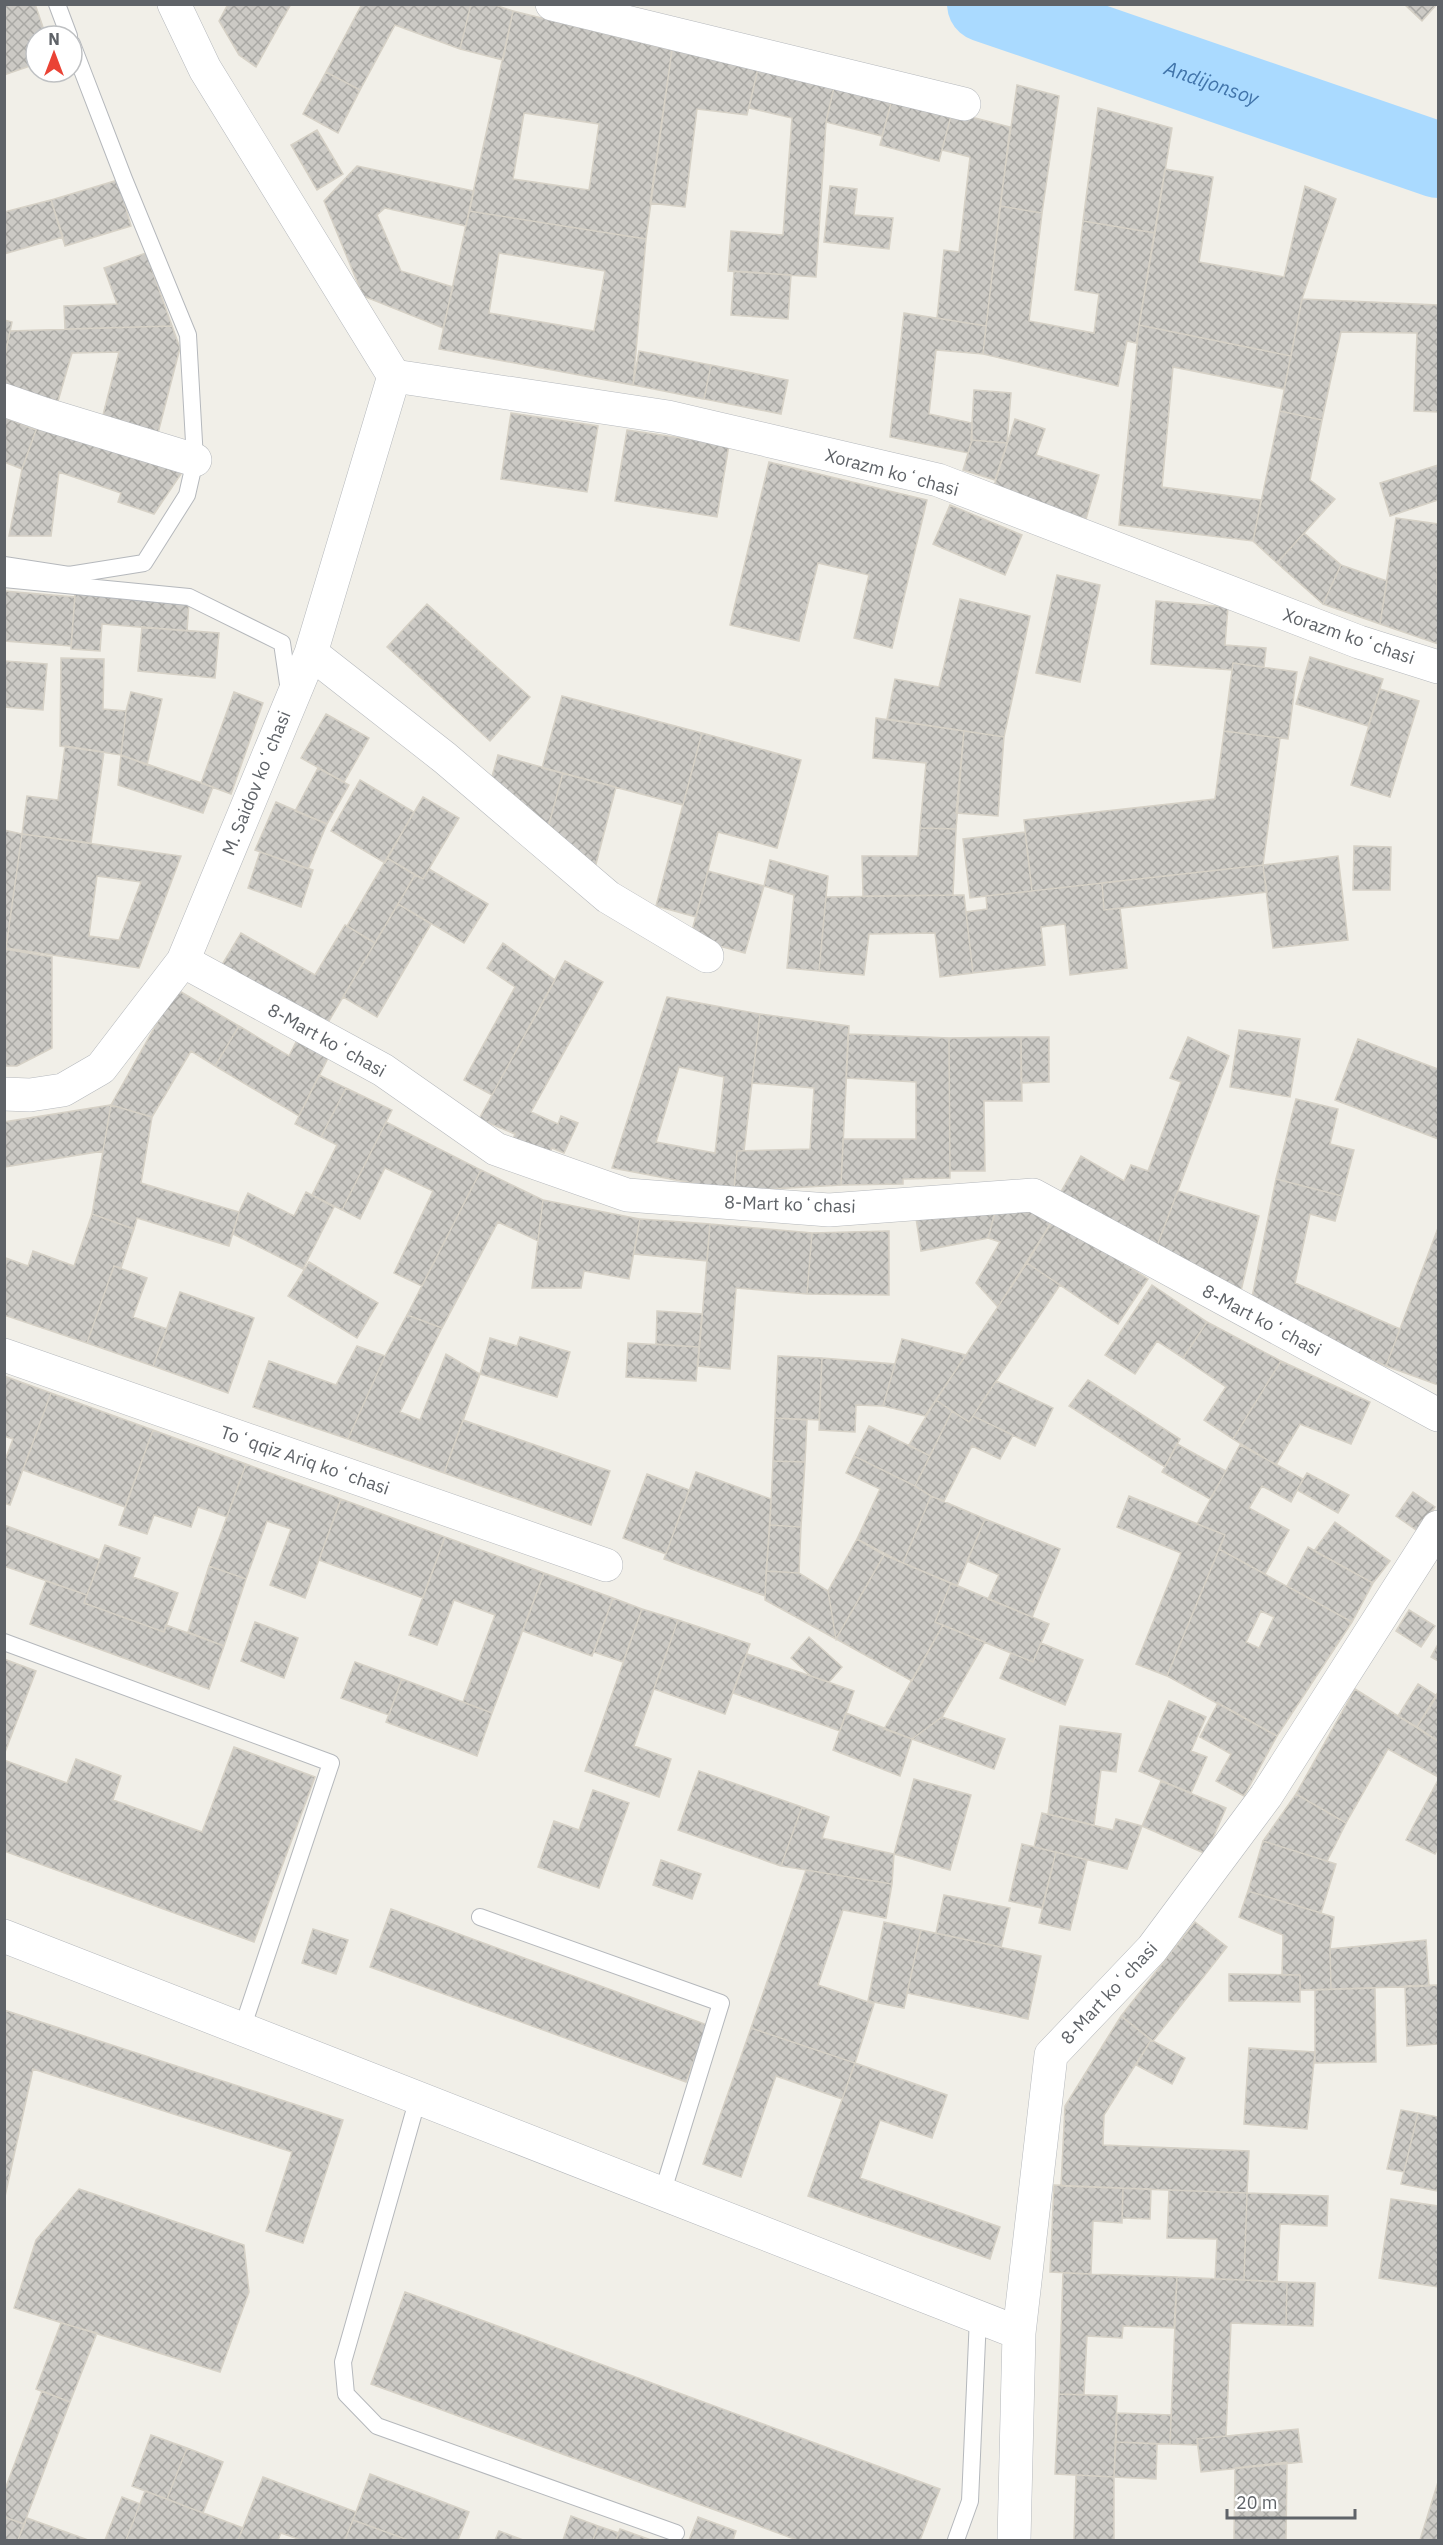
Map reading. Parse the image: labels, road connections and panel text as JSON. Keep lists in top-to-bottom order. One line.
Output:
{"streets":{"street":["Xorazm koʻchasi","M. Saidov koʻchasi","8-Mart koʻchasi","Toʻqqiz Ariq koʻchasi"]},"crossings":[["Xorazm koʻchasi","M. Saidov koʻchasi"],["M. Saidov koʻchasi","8-Mart koʻchasi"]],"water":["Andijonsoy"],"scale_bar":"20 m","north":"top"}
